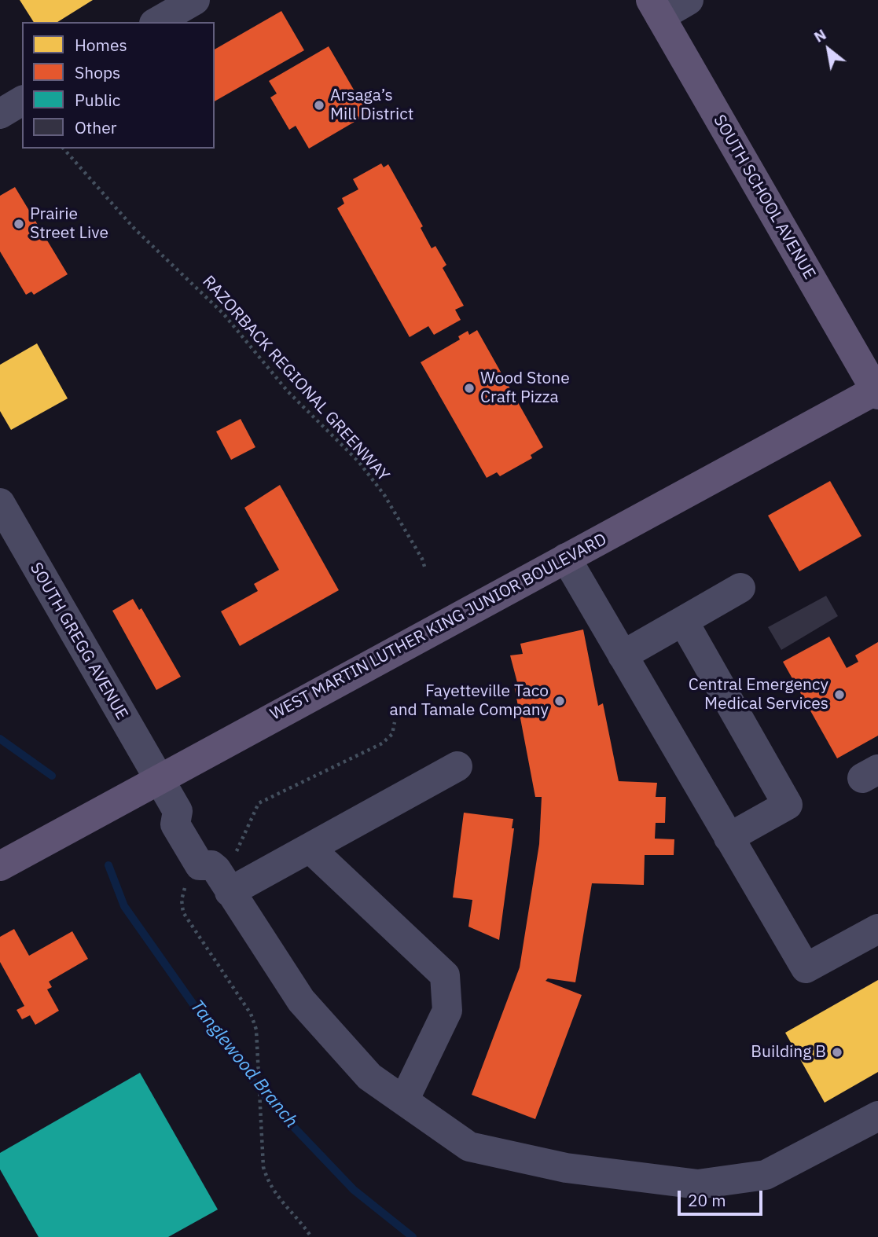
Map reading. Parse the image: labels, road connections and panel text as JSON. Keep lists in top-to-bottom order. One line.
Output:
{"streets":{"main road":["SOUTH SCHOOL AVENUE","WEST MARTIN LUTHER KING JUNIOR BOULEVARD"],"street":["SOUTH GREGG AVENUE"],"path":["RAZORBACK REGIONAL GREENWAY"]},"crossings":[["SOUTH SCHOOL AVENUE","WEST MARTIN LUTHER KING JUNIOR BOULEVARD"],["WEST MARTIN LUTHER KING JUNIOR BOULEVARD","SOUTH GREGG AVENUE"]],"water":["Tanglewood Branch"],"places":["Arsaga’s Mill District","Prairie Street Live","Wood Stone Craft Pizza","Central Emergency Medical Services","Fayetteville Taco and Tamale Company","Building B"],"legend":["Homes","Shops","Public","Other"],"scale_bar":"20 m","north":"top left"}
